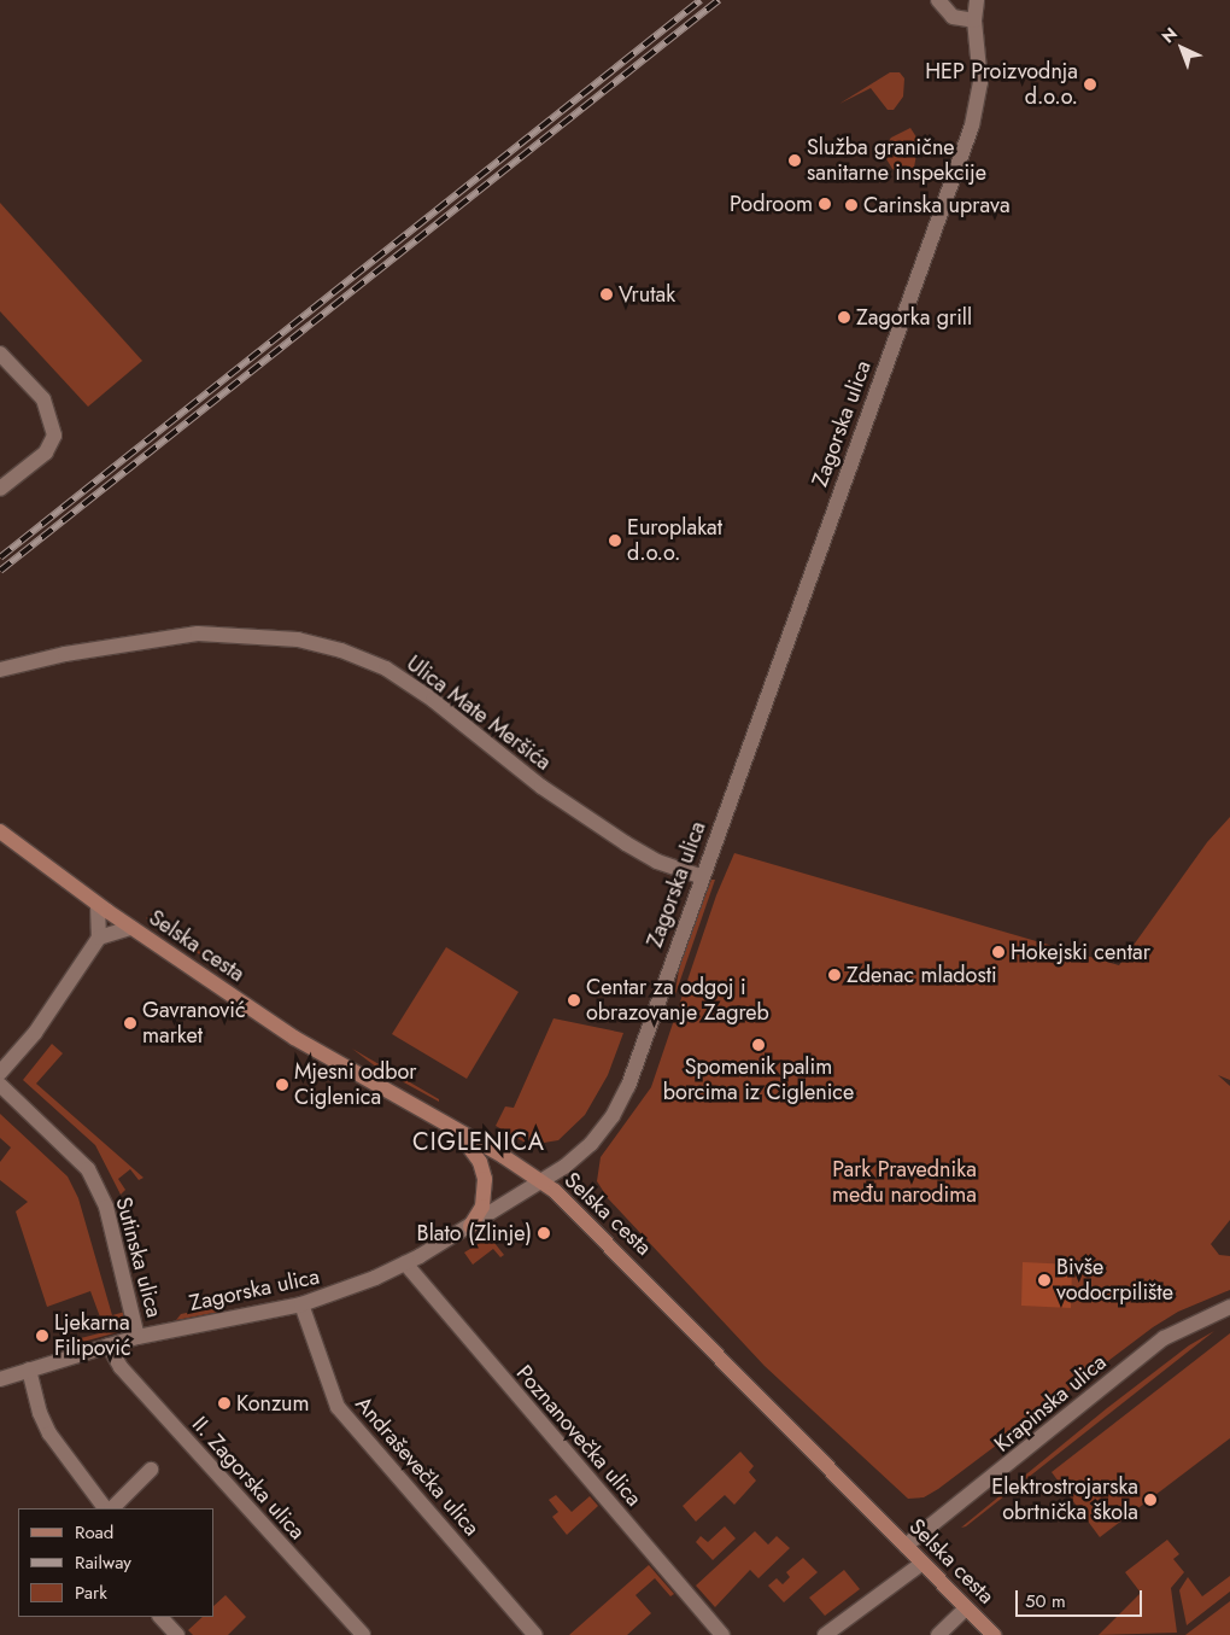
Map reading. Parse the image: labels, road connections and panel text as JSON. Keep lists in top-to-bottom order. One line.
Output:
{"streets":{"main road":["Selska cesta"],"street":["Zagorska ulica","Ulica Mate Meršića","Sutinska ulica","Krapinska ulica","Poznanovečka ulica","Andraševečka ulica","II. Zagorska ulica"]},"crossings":[["Zagorska ulica","Ulica Mate Meršića"],["Zagorska ulica","Selska cesta"],["Zagorska ulica","Sutinska ulica"],["Zagorska ulica","Poznanovečka ulica"],["Zagorska ulica","Andraševečka ulica"],["Zagorska ulica","II. Zagorska ulica"],["Selska cesta","Krapinska ulica"]],"districts":["CIGLENICA"],"parks":["Park Pravednika među narodima"],"places":["HEP Proizvodnja d.o.o.","Služba granične sanitarne inspekcije","Podroom","Carinska uprava","Vrutak","Zagorka grill","Europlakat d.o.o.","Hokejski centar","Zdenac mladosti","Centar za odgoj i obrazovanje Zagreb","Gavranović market","Spomenik palim borcima iz Ciglenice","Mjesni odbor Ciglenica","Blato (Zlinje)","Bivše vodocrpilište","Ljekarna Filipović","Konzum","Elektrostrojarska obrtnička škola"],"legend":["Road","Railway","Park"],"scale_bar":"50 m","north":"top left"}
